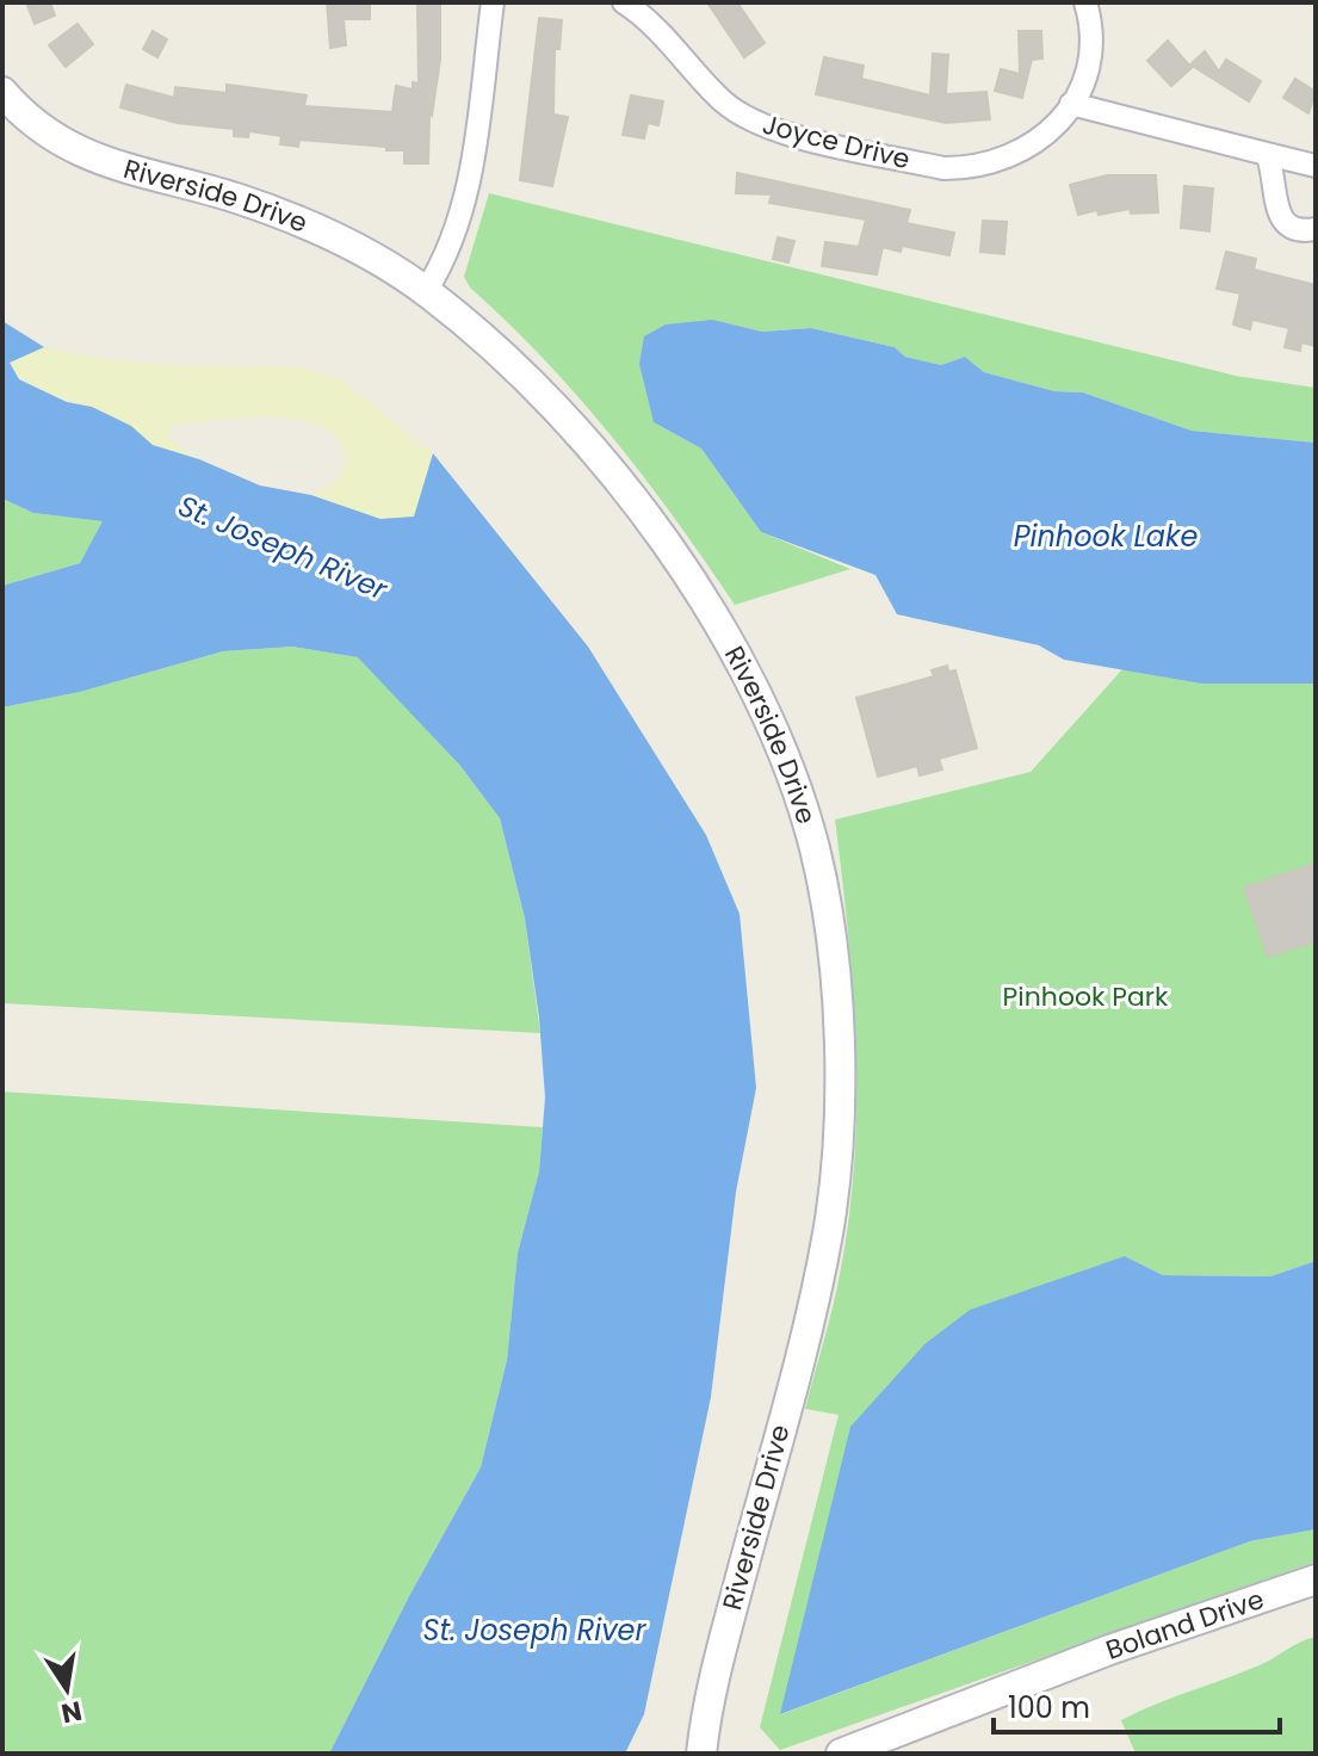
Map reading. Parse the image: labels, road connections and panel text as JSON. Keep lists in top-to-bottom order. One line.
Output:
{"streets":{"street":["Joyce Drive","Riverside Drive","Boland Drive"]},"water":["Pinhook Lake","St. Joseph River"],"parks":["Pinhook Park"],"scale_bar":"100 m","north":"bottom"}
